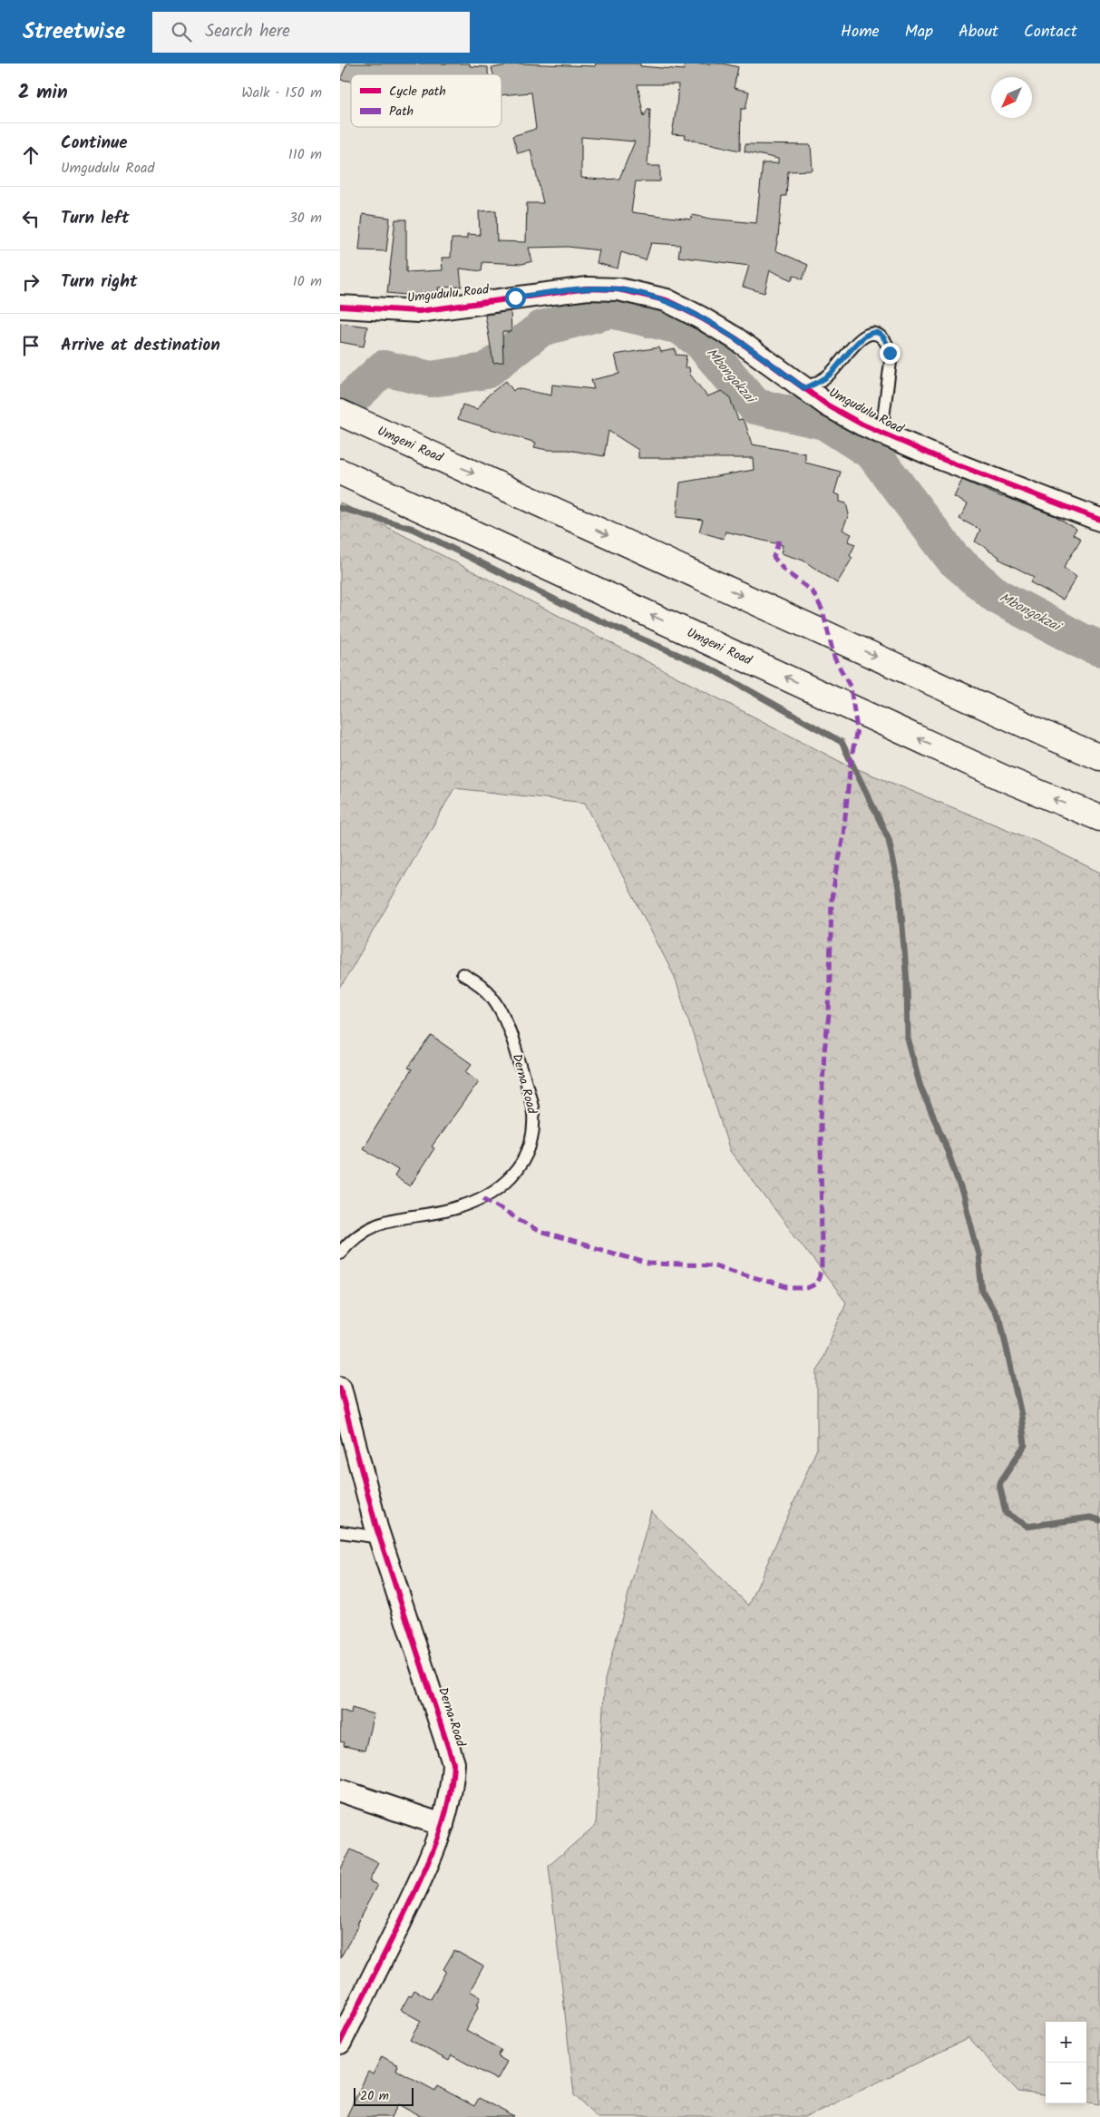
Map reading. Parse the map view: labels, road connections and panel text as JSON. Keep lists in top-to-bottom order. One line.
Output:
{"streets":{"highway":["Umgeni Road"],"street":["Umgudulu Road","Derna Road"]},"water":["Mbongokzai"],"legend":["Cycle path","Path"],"scale_bar":"20 m","north":"bottom left","page":{"header":"Streetwise","search":"Search here","nav":["Home","Map","About","Contact"],"heading":["2 min","Walk · 150 m"],"list":[["Continue","Umgudulu Road","110 m"],["Turn left","30 m"],["Turn right","10 m"],"Arrive at destination"],"map_buttons":["+","−"],"scale":"20 m"}}
